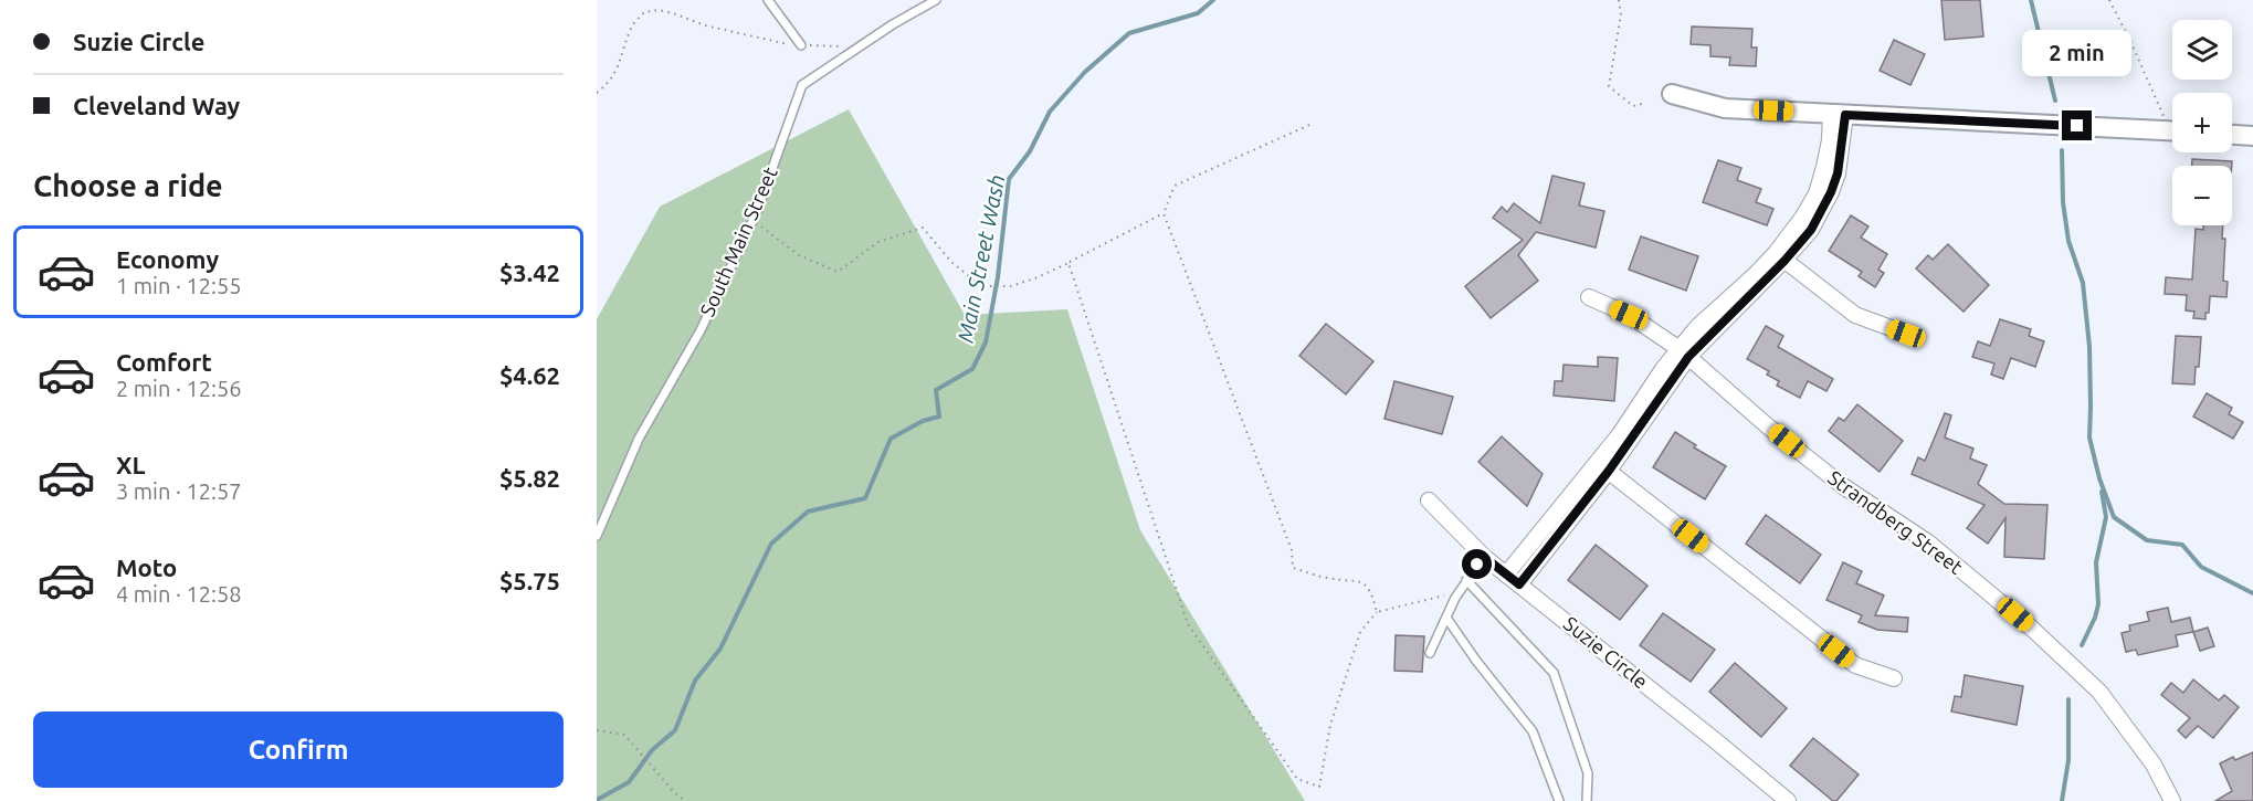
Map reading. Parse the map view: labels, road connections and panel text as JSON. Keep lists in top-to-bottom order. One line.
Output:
{"streets":{"street":["Strandberg Street","Suzie Circle"],"lane":["South Main Street"]},"water":["Main Street Wash"],"page":{"banner":["Suzie Circle","Cleveland Way"],"map_buttons":["+","−"],"bubble":"2 min","heading":"Choose a ride","list":[{"name":"Economy","note":"1 min · 12:55","value":"$3.42"},{"name":"Comfort","note":"2 min · 12:56","value":"$4.62"},{"name":"XL","note":"3 min · 12:57","value":"$5.82"},{"name":"Moto","note":"4 min · 12:58","value":"$5.75"}],"buttons":"Confirm"}}
